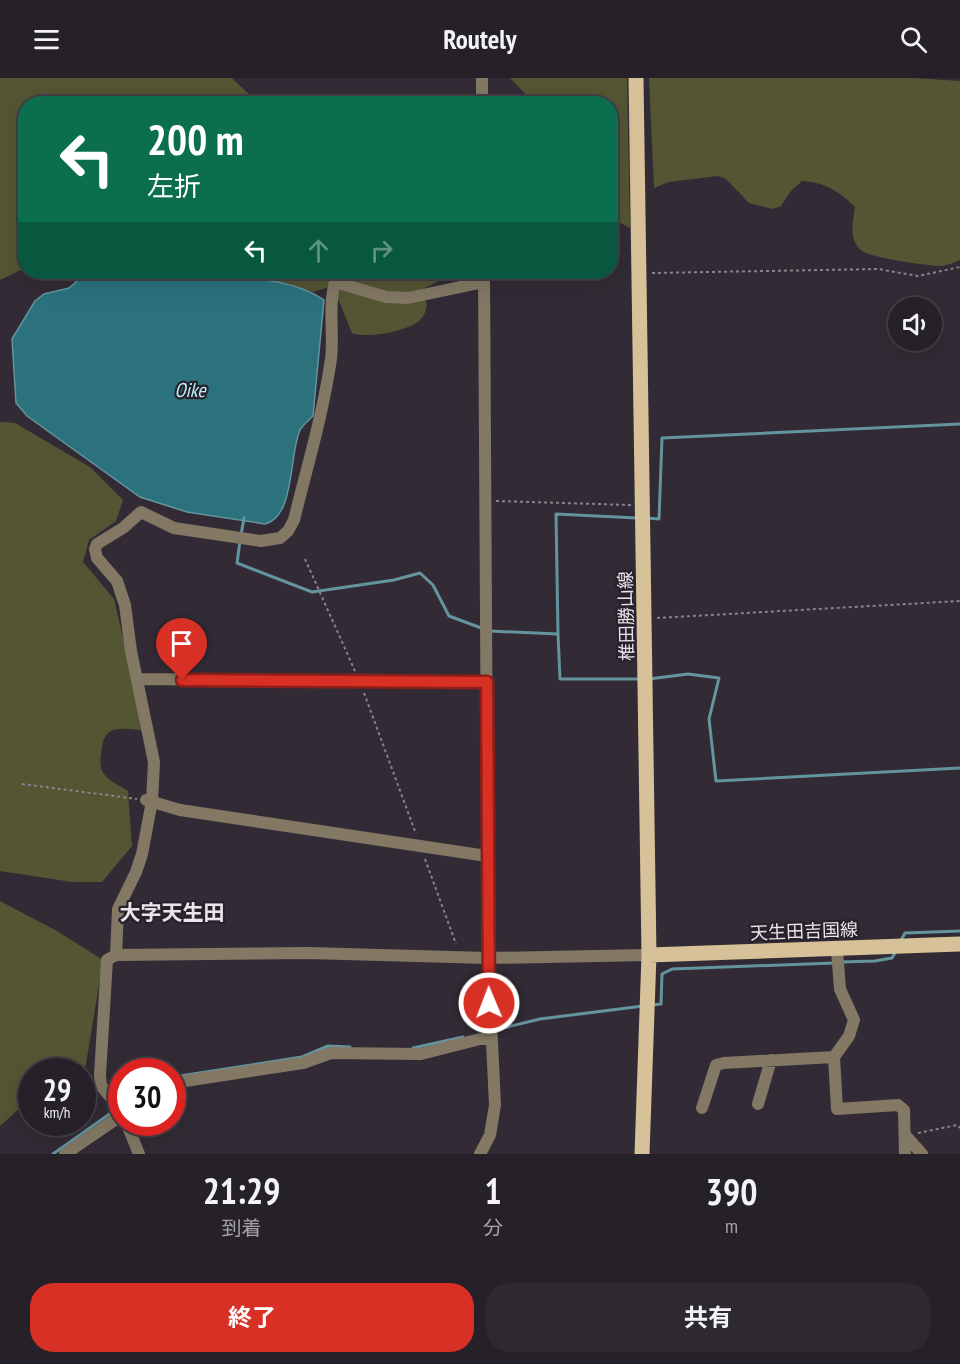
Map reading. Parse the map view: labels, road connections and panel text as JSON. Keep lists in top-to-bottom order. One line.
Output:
{"streets":{"main road":["椎田勝山線","天生田吉国線"]},"crossings":[["椎田勝山線","天生田吉国線"]],"districts":["大字天生田"],"water":["Oike"],"page":{"header":"Routely","turn":["200 m","左折"],"speed":"29 km/h","limit":"30","eta":["21:29","到着","1","分","390","m"],"buttons":["終了","共有"]}}
